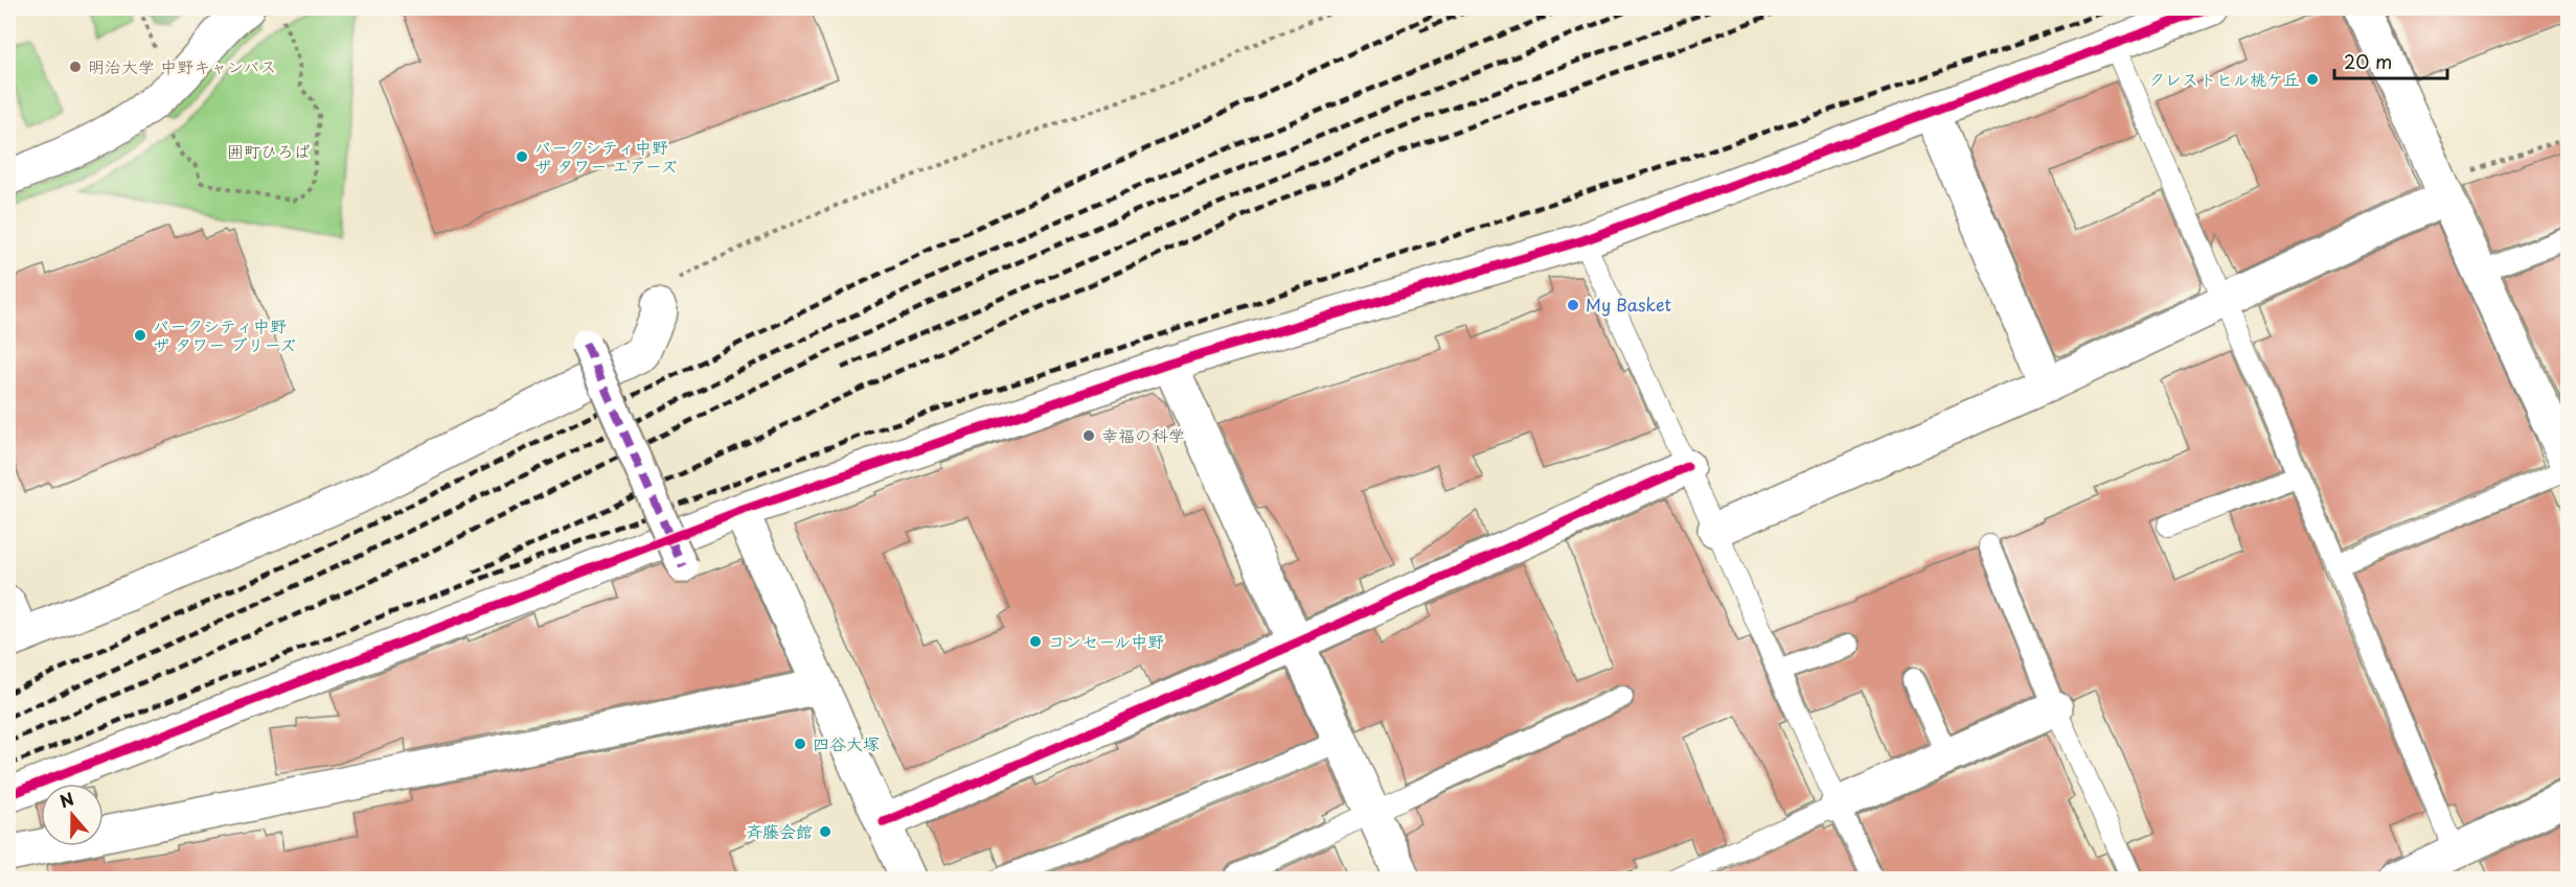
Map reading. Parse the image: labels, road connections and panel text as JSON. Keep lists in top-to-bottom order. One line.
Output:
{"parks":["囲町ひろば"],"places":["明治大学 中野キャンパス","クレストヒル桃ケ丘","パークシティ中野 ザ タワー エアーズ","My Basket","パークシティ中野 ザ タワー ブリーズ","幸福の科学","コンセール中野","四谷大塚","斉藤会館"],"scale_bar":"20 m","north":"top"}
